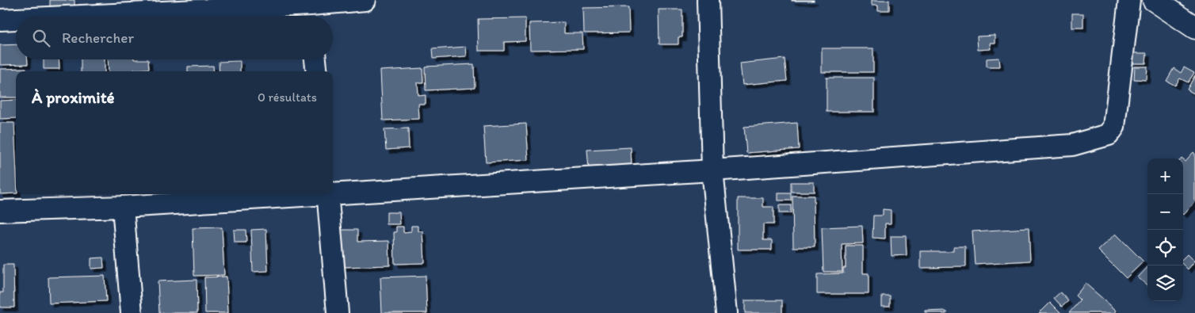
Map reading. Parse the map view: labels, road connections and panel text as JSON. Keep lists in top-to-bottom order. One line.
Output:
{"page":{"search":"Rechercher","heading":["À proximité","0 résultats"],"map_buttons":["+","−"]}}
